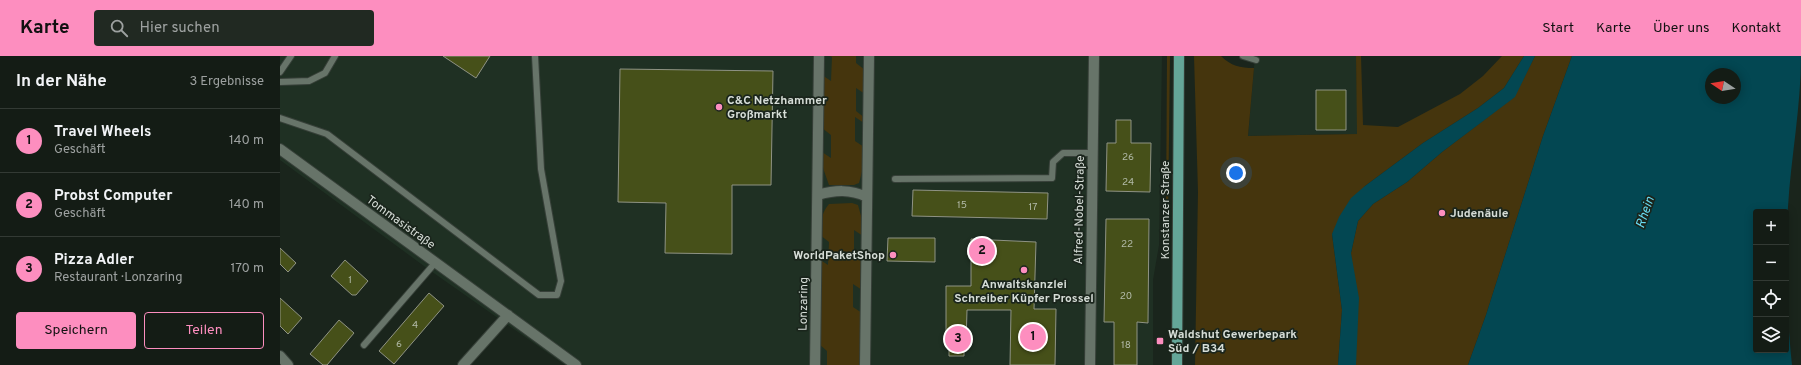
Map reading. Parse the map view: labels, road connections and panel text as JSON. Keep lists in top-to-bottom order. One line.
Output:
{"streets":{"main road":["Konstanzer Straße"],"street":["Alfred-Nobel-Straße","Tommasistraße","Lonzaring"]},"water":["Rhein"],"places":{"other":["C&C Netzhammer Großmarkt","Judenäule","WorldPaketShop","Anwaltskanzlei Schreiber Küpfer Prossel"],"transit":["Waldshut Gewerbepark Süd / B34"]},"house_numbers":["26","24","15","17","22","1","20","4","6","18"],"north":"left","page":{"header":"Karte","search":"Hier suchen","nav":["Start","Karte","Über uns","Kontakt"],"heading":["In der Nähe","3 Ergebnisse"],"list":[{"mark":"1","name":"Travel Wheels","note":"Geschäft","value":"140 m"},{"mark":"2","name":"Probst Computer","note":"Geschäft","value":"140 m"},{"mark":"3","name":"Pizza Adler","note":"Restaurant · Lonzaring","value":"170 m"}],"map_buttons":["+","−"],"pins":["2","1","3"],"buttons":["Speichern","Teilen"]}}
